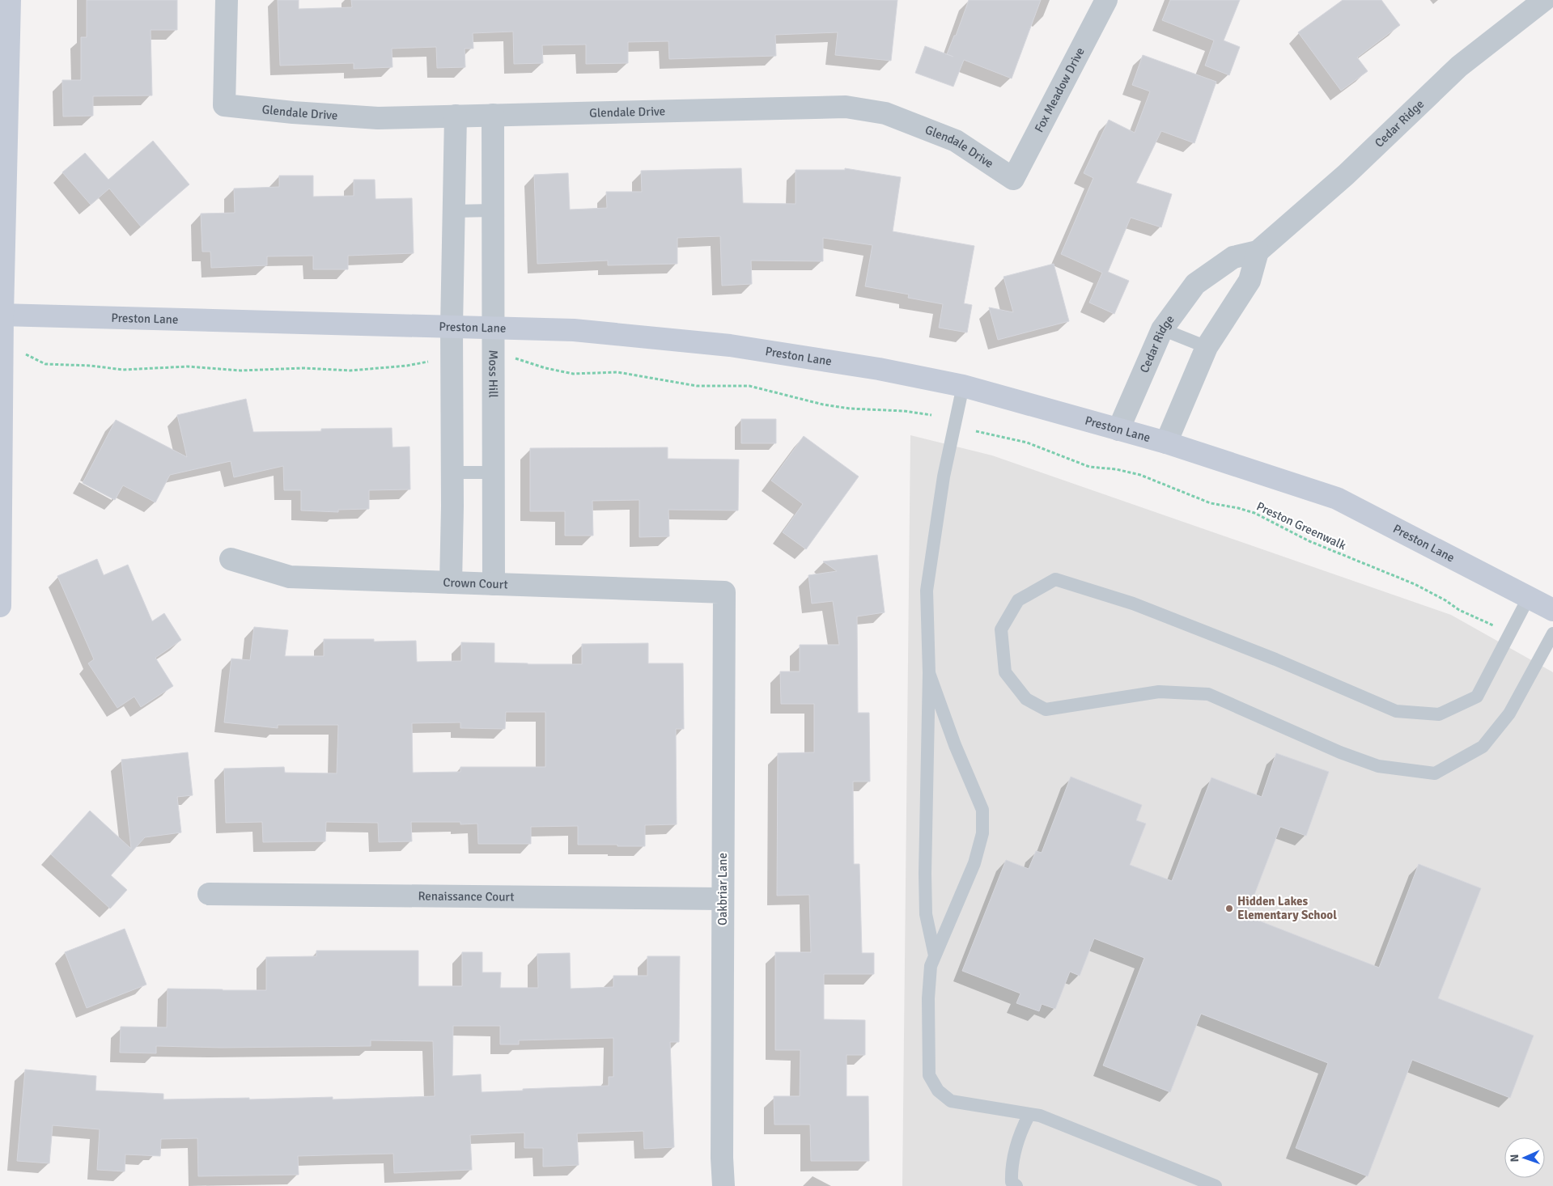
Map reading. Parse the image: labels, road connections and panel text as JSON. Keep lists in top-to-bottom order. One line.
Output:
{"streets":{"street":["Fox Meadow Drive","Glendale Drive","Cedar Ridge","Preston Lane","Moss Hill","Crown Court","Oakbriar Lane","Renaissance Court"],"path":["Preston Greenwalk"]},"crossings":[["Fox Meadow Drive","Glendale Drive"],["Glendale Drive","Moss Hill"],["Cedar Ridge","Preston Lane"],["Preston Lane","Moss Hill"],["Moss Hill","Crown Court"],["Crown Court","Oakbriar Lane"],["Oakbriar Lane","Renaissance Court"]],"places":["Hidden Lakes Elementary School"],"north":"left"}
